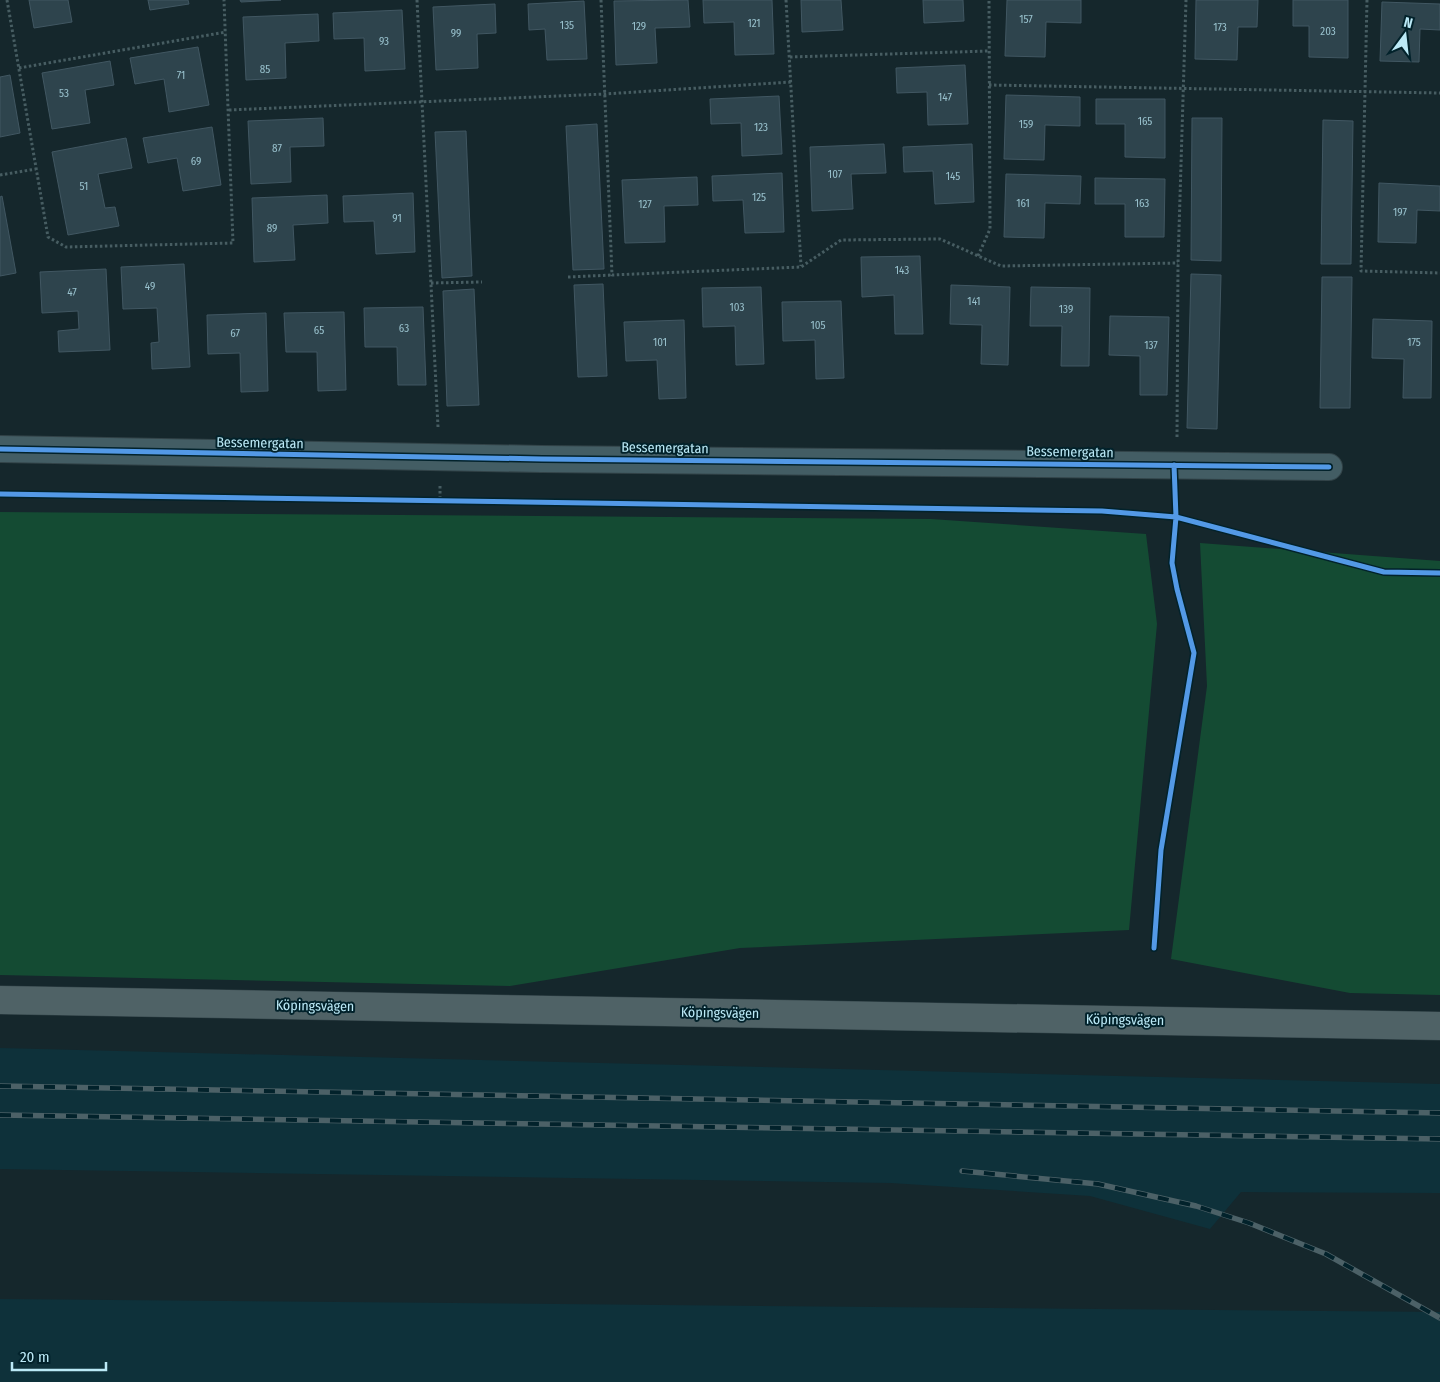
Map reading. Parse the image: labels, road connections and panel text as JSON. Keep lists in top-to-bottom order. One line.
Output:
{"streets":{"main road":["Köpingsvägen"],"street":["Bessemergatan"]},"house_numbers":["157","121","135","129","173","203","99","93","85","71","53","147","165","159","123","87","69","107","145","51","125","161","163","127","197","91","89","143","49","47","141","103","139","105","63","65","67","101","175","137"],"scale_bar":"20 m","north":"top"}
